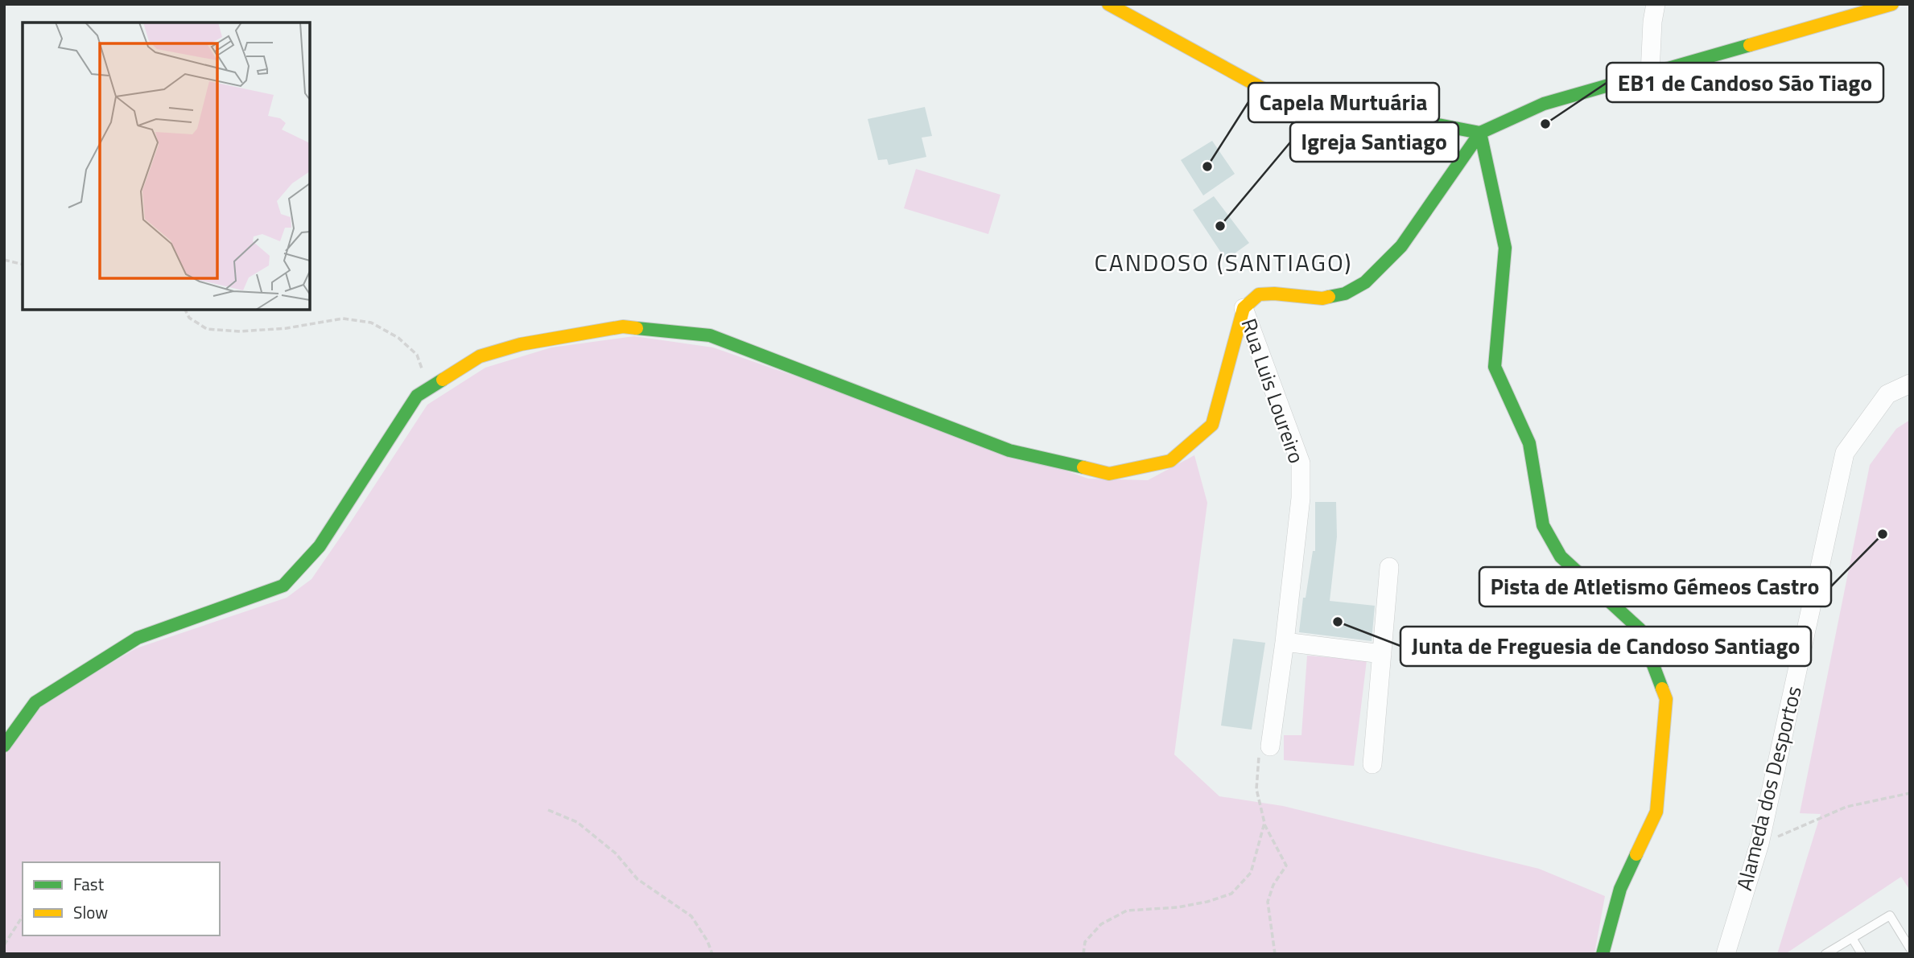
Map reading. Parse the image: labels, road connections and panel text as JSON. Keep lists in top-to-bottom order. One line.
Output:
{"streets":{"street":["Rua Luis Loureiro","Alameda dos Desportos"]},"districts":["CANDOSO (SANTIAGO)"],"places":["EB1 de Candoso São Tiago","Capela Murtuária","Igreja Santiago","Pista de Atletismo Gémeos Castro","Junta de Freguesia de Candoso Santiago"],"legend":["Fast","Slow"]}
